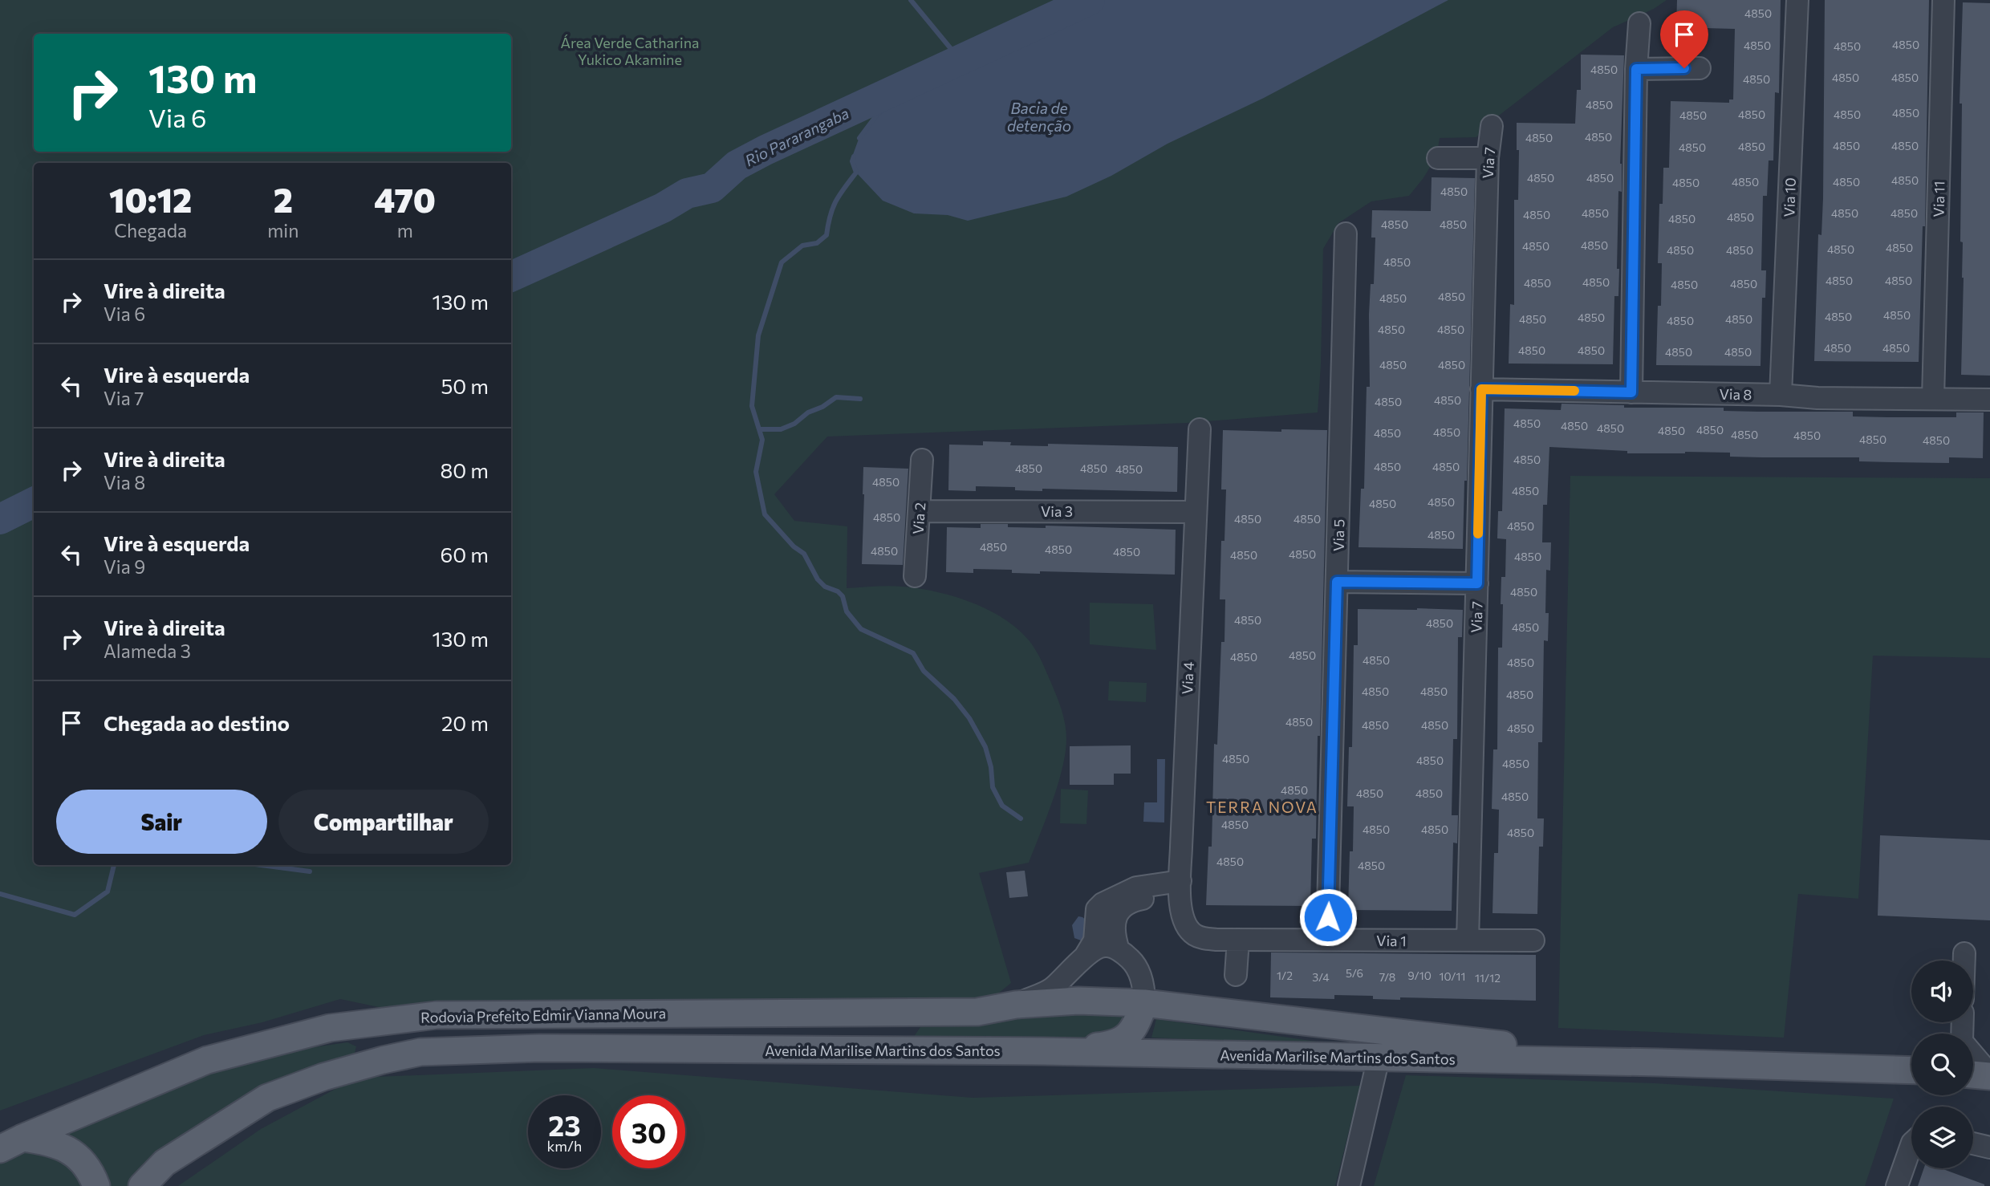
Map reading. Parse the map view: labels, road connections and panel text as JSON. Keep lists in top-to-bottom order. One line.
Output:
{"streets":{"main road":["Rodovia Prefeito Edmir Vianna Moura","Avenida Marilise Martins dos Santos"],"street":["Via 7","Via 10","Via 11","Via 8","Via 3","Via 2","Via 5","Via 4","Via 1"]},"crossings":[["Via 7","Via 8"],["Via 7","Via 1"],["Via 10","Via 8"],["Via 11","Via 8"],["Via 3","Via 2"],["Via 3","Via 4"],["Via 5","Via 1"],["Via 4","Via 1"],["Rodovia Prefeito Edmir Vianna Moura","Avenida Marilise Martins dos Santos"]],"districts":["TERRA NOVA"],"water":["Bacia de detenção","Rio Pararangaba"],"parks":["Área Verde Catharina Yukico Akamine"],"house_numbers":["4850","4850","4850","4850","4850","4850","4850","4850","4850","4850","4850","4850","4850","4850","4850","4850","4850","4850","4850","4850","4850","4850","4850","4850","4850","4850","4850","4850","4850","4850","4850","4850","4850","4850","4850","4850","4850","4850","4850","4850","4850","4850","4850","4850","4850","4850","4850","4850","4850","4850","4850","4850","4850","4850","4850","4850","4850","4850","4850","4850","4850","4850","4850","4850","4850","4850","4850","4850","4850","4850","4850","4850","4850","4850","4850","4850","4850","4850","4850","4850","4850","4850","4850","4850","4850","4850","4850","4850","4850","4850","4850","4850","4850","4850","4850","4850","4850","4850","4850","4850","4850","4850","4850","4850","4850","4850","4850","4850","4850","4850","4850","4850","4850","4850","4850","4850","4850","4850","4850","4850","4850","4850","4850","4850","4850","4850","4850","4850","5/6","1/2","9/10","10/11","3/4","7/8","11/12"],"page":{"turn":["130 m","Via 6"],"eta":["10:12","Chegada","2","min","470","m"],"list":[{"name":"Vire à direita","note":"Via 6","value":"130 m"},{"name":"Vire à esquerda","note":"Via 7","value":"50 m"},{"name":"Vire à direita","note":"Via 8","value":"80 m"},{"name":"Vire à esquerda","note":"Via 9","value":"60 m"},{"name":"Vire à direita","note":"Alameda 3","value":"130 m"},{"name":"Chegada ao destino","value":"20 m"}],"buttons":["Sair","Compartilhar"],"speed":"23 km/h","limit":"30"}}
